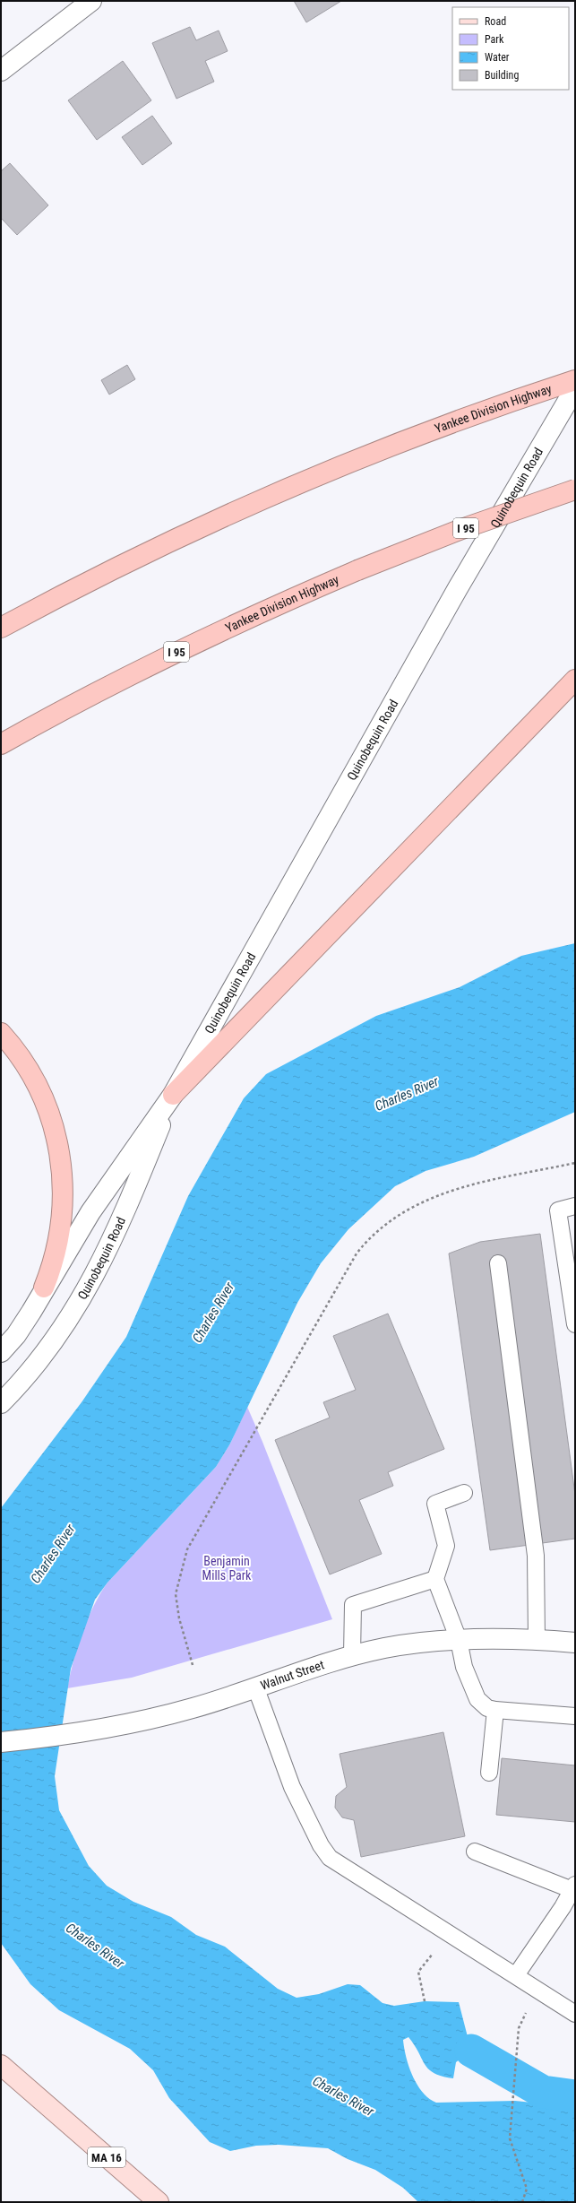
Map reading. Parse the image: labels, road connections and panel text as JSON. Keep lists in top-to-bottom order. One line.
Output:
{"streets":{"highway":["Yankee Division Highway","I 95"],"main road":["Quinobequin Road","Walnut Street","MA 16"]},"water":["Charles River"],"parks":["Benjamin Mills Park"],"legend":["Road","Park","Water","Building"]}
